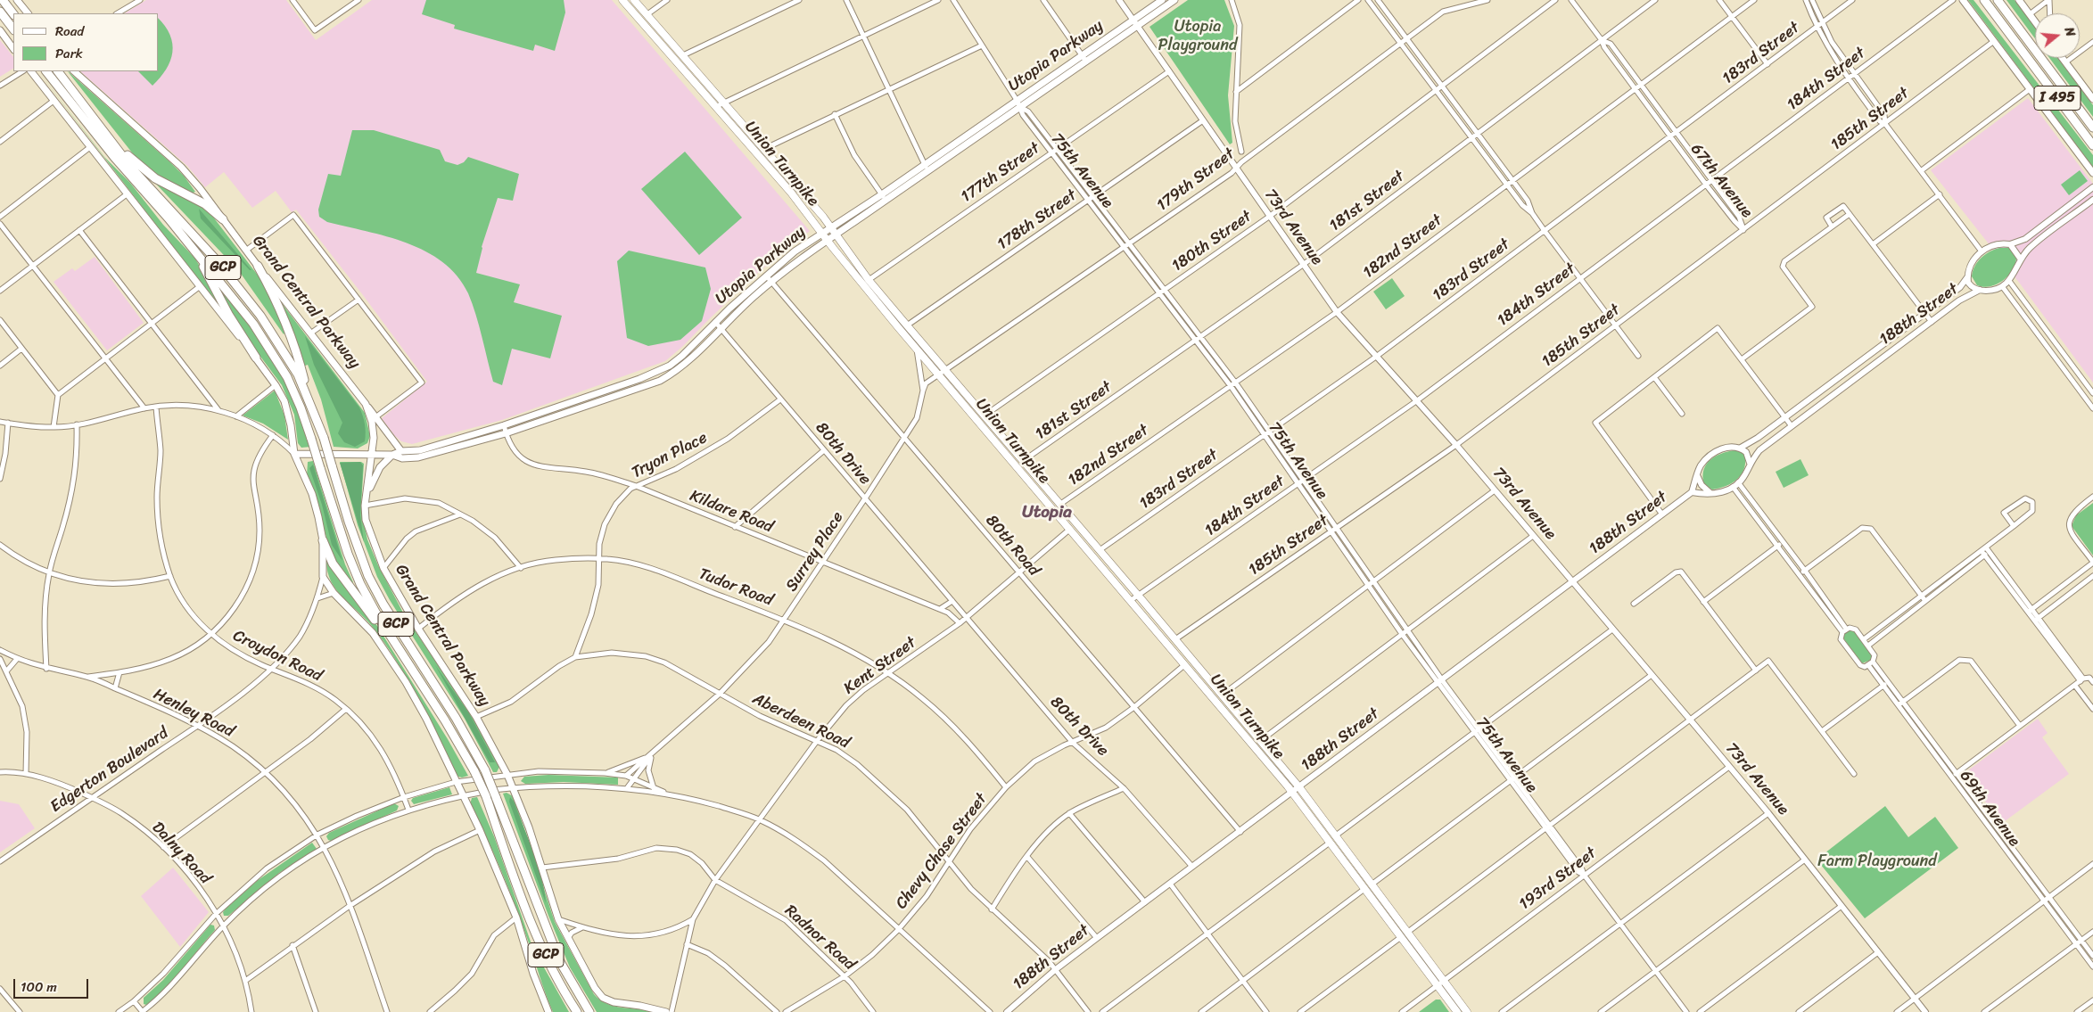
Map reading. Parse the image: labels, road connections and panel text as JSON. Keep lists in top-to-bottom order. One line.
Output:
{"streets":{"highway":["I 495","GCP","Grand Central Parkway"],"main road":["Utopia Parkway","Union Turnpike"],"street":["183rd Street","184th Street","185th Street","75th Avenue","177th Street","179th Street","67th Avenue","181st Street","178th Street","73rd Avenue","180th Street","182nd Street","188th Street","80th Drive","Tryon Place","Kildare Road","80th Road","Surrey Place","Tudor Road","Croydon Road","Kent Street","Henley Road","Aberdeen Road","Edgerton Boulevard","69th Avenue","Chevy Chase Street","Dalny Road","193rd Street","Radnor Road"]},"crossings":[["183rd Street","Union Turnpike"],["183rd Street","75th Avenue"],["183rd Street","67th Avenue"],["183rd Street","73rd Avenue"],["Utopia Parkway","Union Turnpike"],["Utopia Parkway","75th Avenue"],["Utopia Parkway","73rd Avenue"],["Utopia Parkway","80th Drive"],["Utopia Parkway","Kildare Road"],["Utopia Parkway","80th Road"],["184th Street","Union Turnpike"],["184th Street","75th Avenue"],["184th Street","67th Avenue"],["184th Street","73rd Avenue"],["185th Street","Union Turnpike"],["185th Street","75th Avenue"],["185th Street","67th Avenue"],["185th Street","73rd Avenue"],["Union Turnpike","177th Street"],["Union Turnpike","179th Street"],["Union Turnpike","181st Street"],["Union Turnpike","178th Street"],["Union Turnpike","180th Street"],["Union Turnpike","182nd Street"],["Union Turnpike","188th Street"],["Union Turnpike","Surrey Place"],["Union Turnpike","Kent Street"],["Union Turnpike","Chevy Chase Street"],["Union Turnpike","193rd Street"],["75th Avenue","177th Street"],["75th Avenue","179th Street"],["75th Avenue","181st Street"],["75th Avenue","178th Street"],["75th Avenue","180th Street"],["75th Avenue","182nd Street"],["75th Avenue","188th Street"],["75th Avenue","193rd Street"],["177th Street","73rd Avenue"],["179th Street","73rd Avenue"],["179th Street","Surrey Place"],["67th Avenue","181st Street"],["67th Avenue","182nd Street"],["181st Street","73rd Avenue"],["178th Street","73rd Avenue"],["73rd Avenue","180th Street"],["73rd Avenue","182nd Street"],["73rd Avenue","188th Street"],["73rd Avenue","193rd Street"],["Grand Central Parkway","Tudor Road"],["Grand Central Parkway","Aberdeen Road"],["Grand Central Parkway","Radnor Road"],["188th Street","80th Drive"],["188th Street","80th Road"],["188th Street","Aberdeen Road"],["188th Street","69th Avenue"],["80th Drive","Tryon Place"],["80th Drive","Surrey Place"],["80th Drive","Kent Street"],["80th Drive","Chevy Chase Street"],["Tryon Place","Kildare Road"],["Tryon Place","Tudor Road"],["Tryon Place","Aberdeen Road"],["Kildare Road","Surrey Place"],["Kildare Road","Kent Street"],["80th Road","Surrey Place"],["80th Road","Kent Street"],["80th Road","Chevy Chase Street"],["Surrey Place","Tudor Road"],["Surrey Place","Aberdeen Road"],["Tudor Road","Kent Street"],["Tudor Road","Chevy Chase Street"],["Croydon Road","Edgerton Boulevard"],["Kent Street","Aberdeen Road"],["Kent Street","Radnor Road"],["Henley Road","Edgerton Boulevard"],["Aberdeen Road","Chevy Chase Street"],["Edgerton Boulevard","Dalny Road"],["Chevy Chase Street","Radnor Road"]],"districts":["Utopia"],"parks":["Utopia Playground","Farm Playground"],"legend":["Road","Park"],"scale_bar":"100 m","north":"right"}
